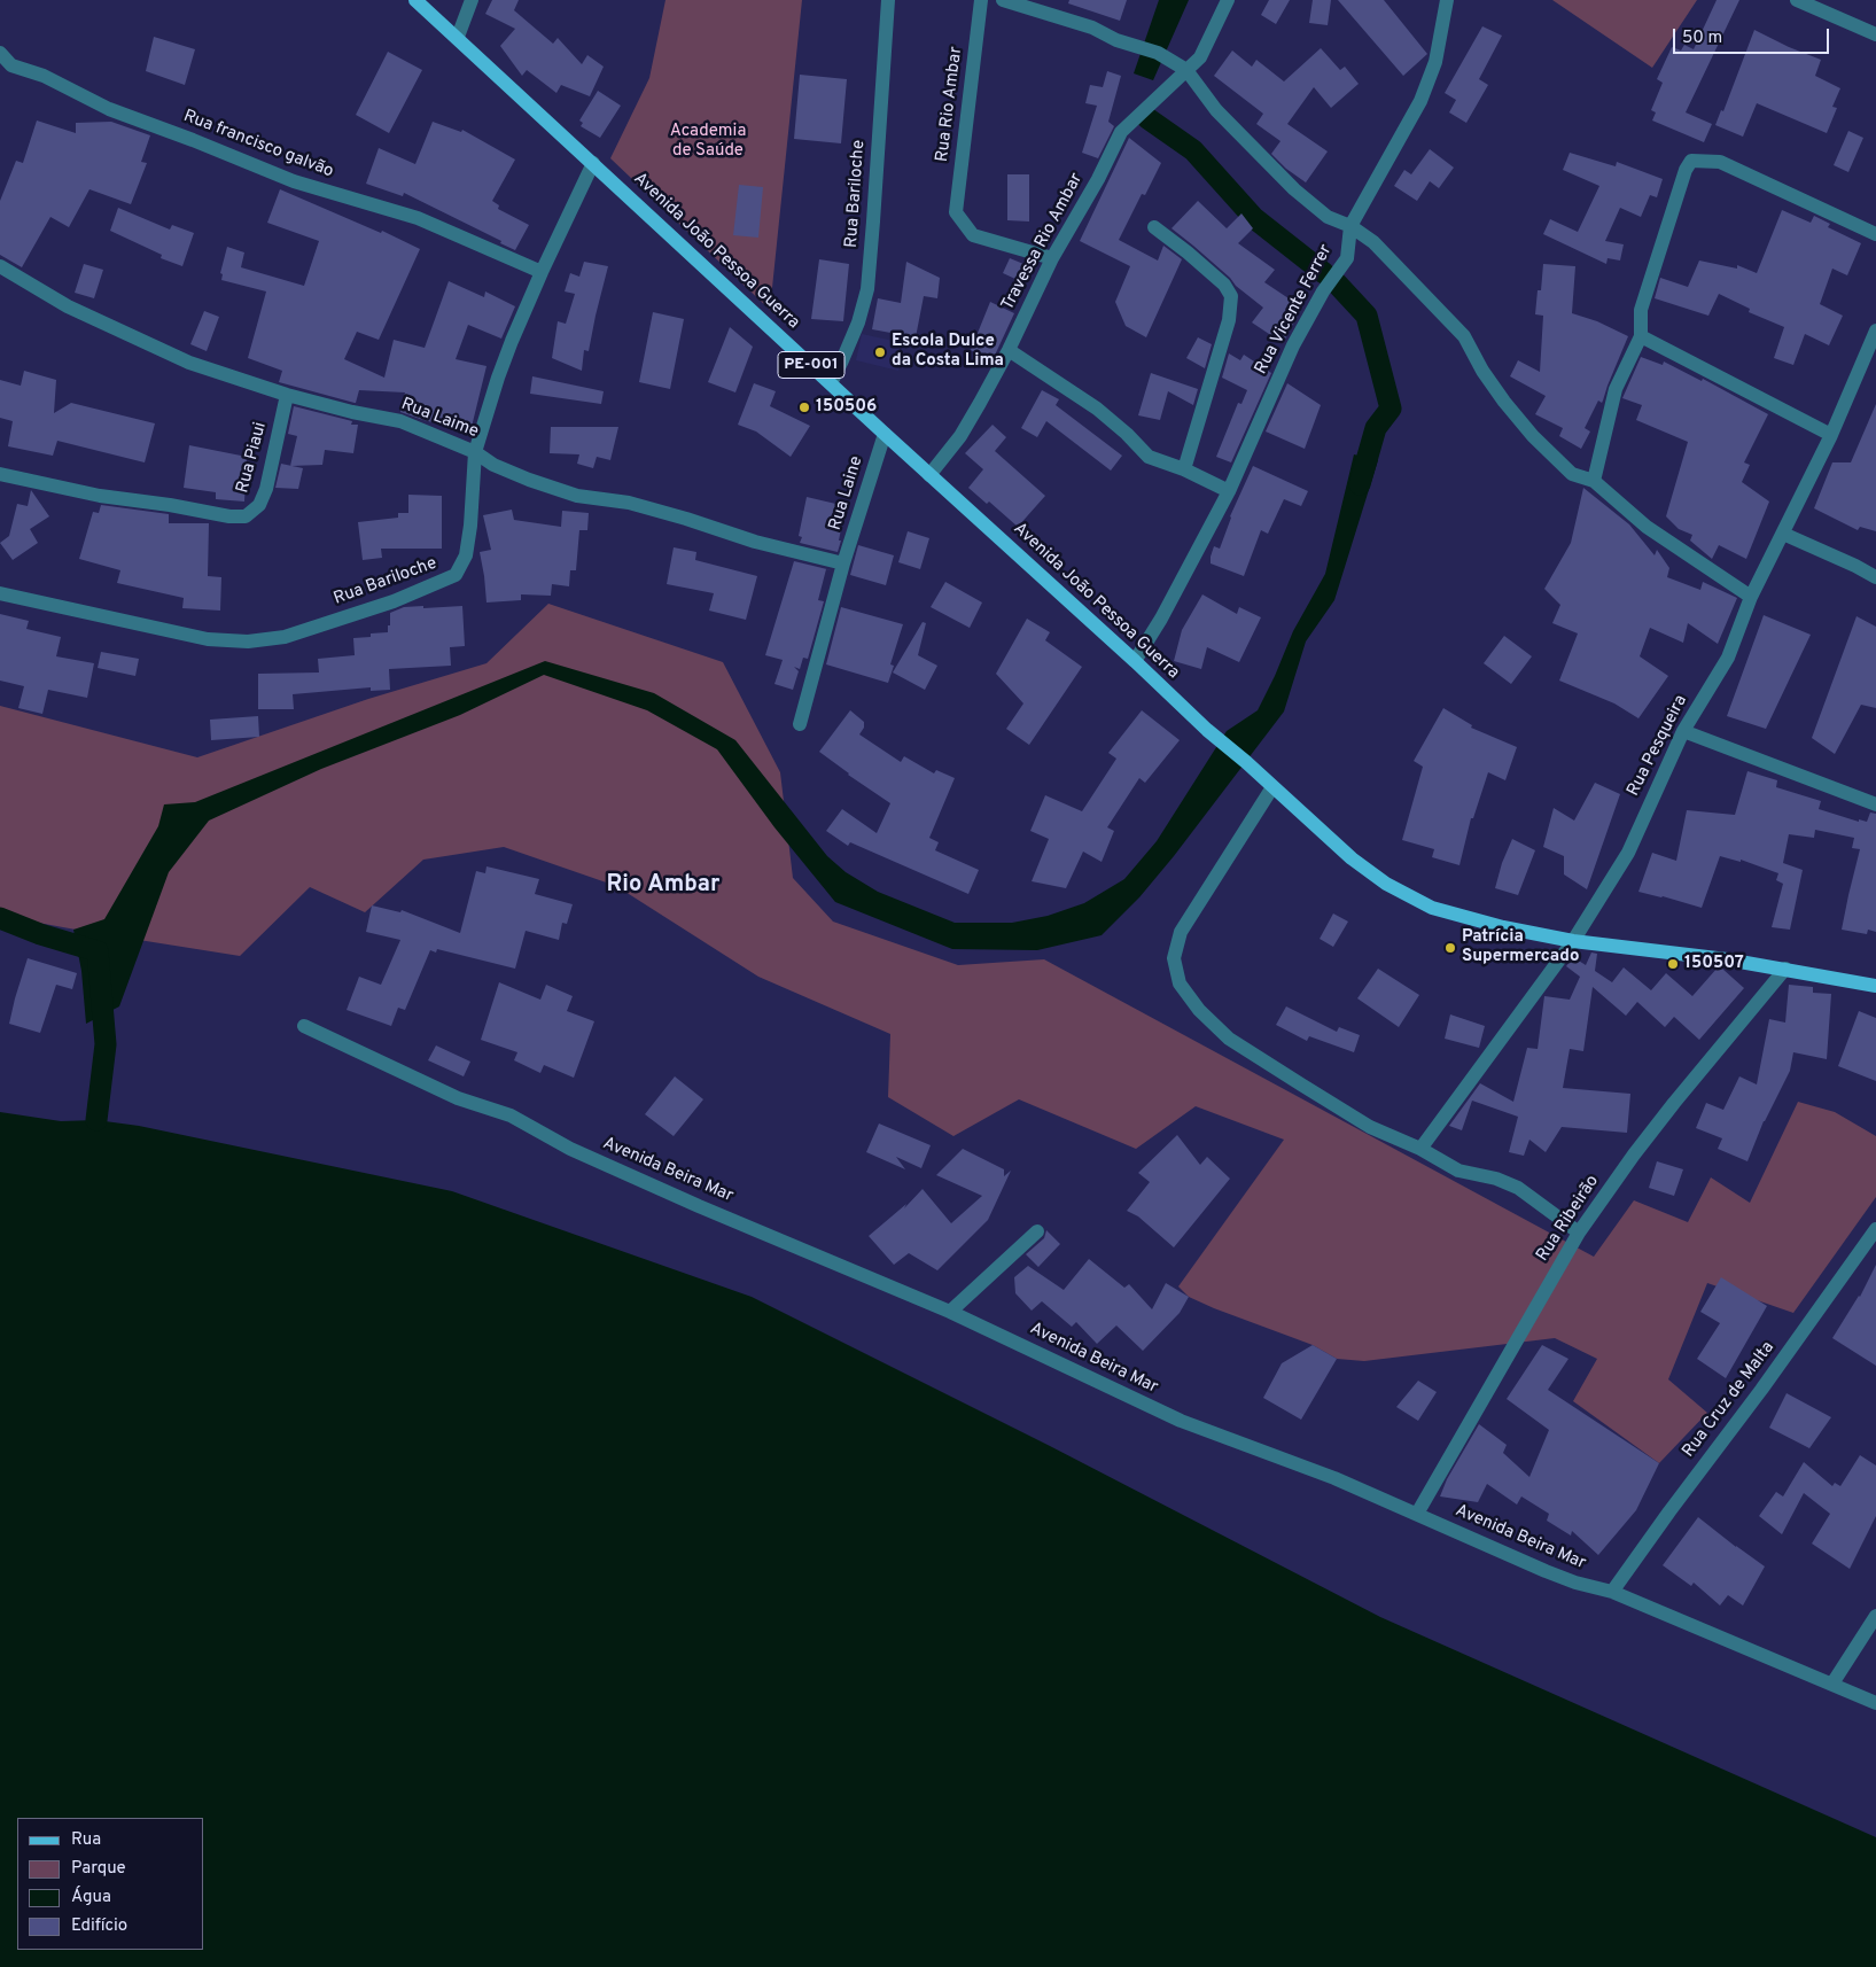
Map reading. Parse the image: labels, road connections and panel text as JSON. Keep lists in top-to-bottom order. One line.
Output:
{"streets":{"main road":["Avenida João Pessoa Guerra","PE-001"],"street":["Rua Rio Ambar","Rua francisco galvão","Rua Bariloche","Travessa Rio Ambar","Rua Vicente Ferrer","Rua Laime","Rua Piaui","Rua Laine","Rua Pesqueira","Avenida Beira Mar","Rua Ribeirão","Rua Cruz de Malta"]},"crossings":[["Rua Rio Ambar","Travessa Rio Ambar"],["Rua francisco galvão","Rua Bariloche"],["Rua Bariloche","Avenida João Pessoa Guerra"],["Rua Bariloche","Rua Laime"],["Travessa Rio Ambar","Avenida João Pessoa Guerra"],["Avenida João Pessoa Guerra","Rua Vicente Ferrer"],["Avenida João Pessoa Guerra","Rua Laine"],["Avenida João Pessoa Guerra","Rua Pesqueira"],["Avenida João Pessoa Guerra","Rua Ribeirão"],["Rua Laime","Rua Piaui"],["Rua Laime","Rua Laine"],["Avenida Beira Mar","Rua Ribeirão"],["Avenida Beira Mar","Rua Cruz de Malta"]],"districts":["Rio Ambar"],"parks":["Academia de Saúde"],"places":["Escola Dulce da Costa Lima","150506","Patrícia Supermercado","150507"],"legend":["Rua","Parque","Água","Edifício"],"scale_bar":"50 m"}
